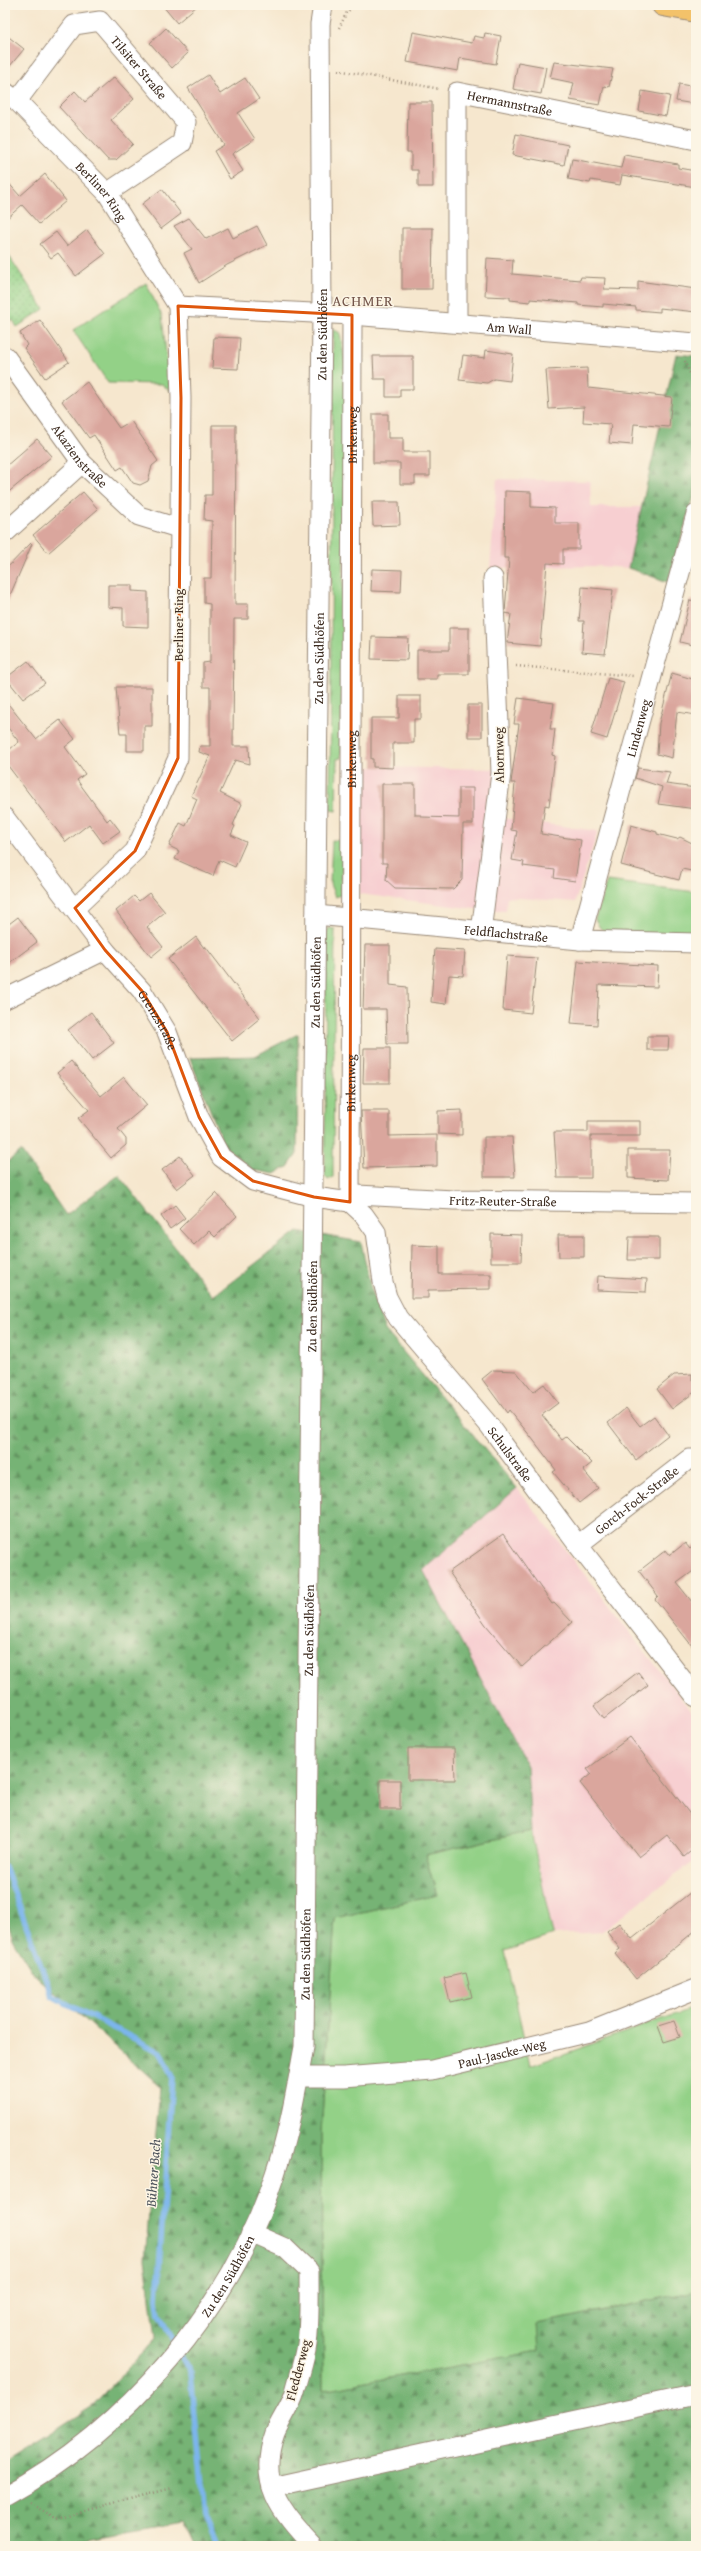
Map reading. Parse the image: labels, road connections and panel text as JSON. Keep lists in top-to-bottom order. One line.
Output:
{"streets":{"street":["Tilsiter Straße","Hermannstraße","Berliner Ring","Am Wall","Zu den Südhöfen","Birkenweg","Akazienstraße","Lindenweg","Ahornweg","Feldflachstraße","Grenzstraße","Fritz-Reuter-Straße","Schulstraße","Gorch-Fock-Straße","Paul-Jascke-Weg","Fledderweg"]},"crossings":[["Tilsiter Straße","Berliner Ring"],["Hermannstraße","Am Wall"],["Berliner Ring","Akazienstraße"],["Berliner Ring","Grenzstraße"],["Am Wall","Zu den Südhöfen"],["Am Wall","Birkenweg"],["Zu den Südhöfen","Feldflachstraße"],["Zu den Südhöfen","Grenzstraße"],["Zu den Südhöfen","Fritz-Reuter-Straße"],["Zu den Südhöfen","Paul-Jascke-Weg"],["Zu den Südhöfen","Fledderweg"],["Birkenweg","Feldflachstraße"],["Birkenweg","Fritz-Reuter-Straße"],["Birkenweg","Schulstraße"],["Lindenweg","Feldflachstraße"],["Ahornweg","Feldflachstraße"],["Grenzstraße","Fritz-Reuter-Straße"],["Fritz-Reuter-Straße","Schulstraße"],["Schulstraße","Gorch-Fock-Straße"]],"districts":["ACHMER"],"water":["Bühner Bach"]}
